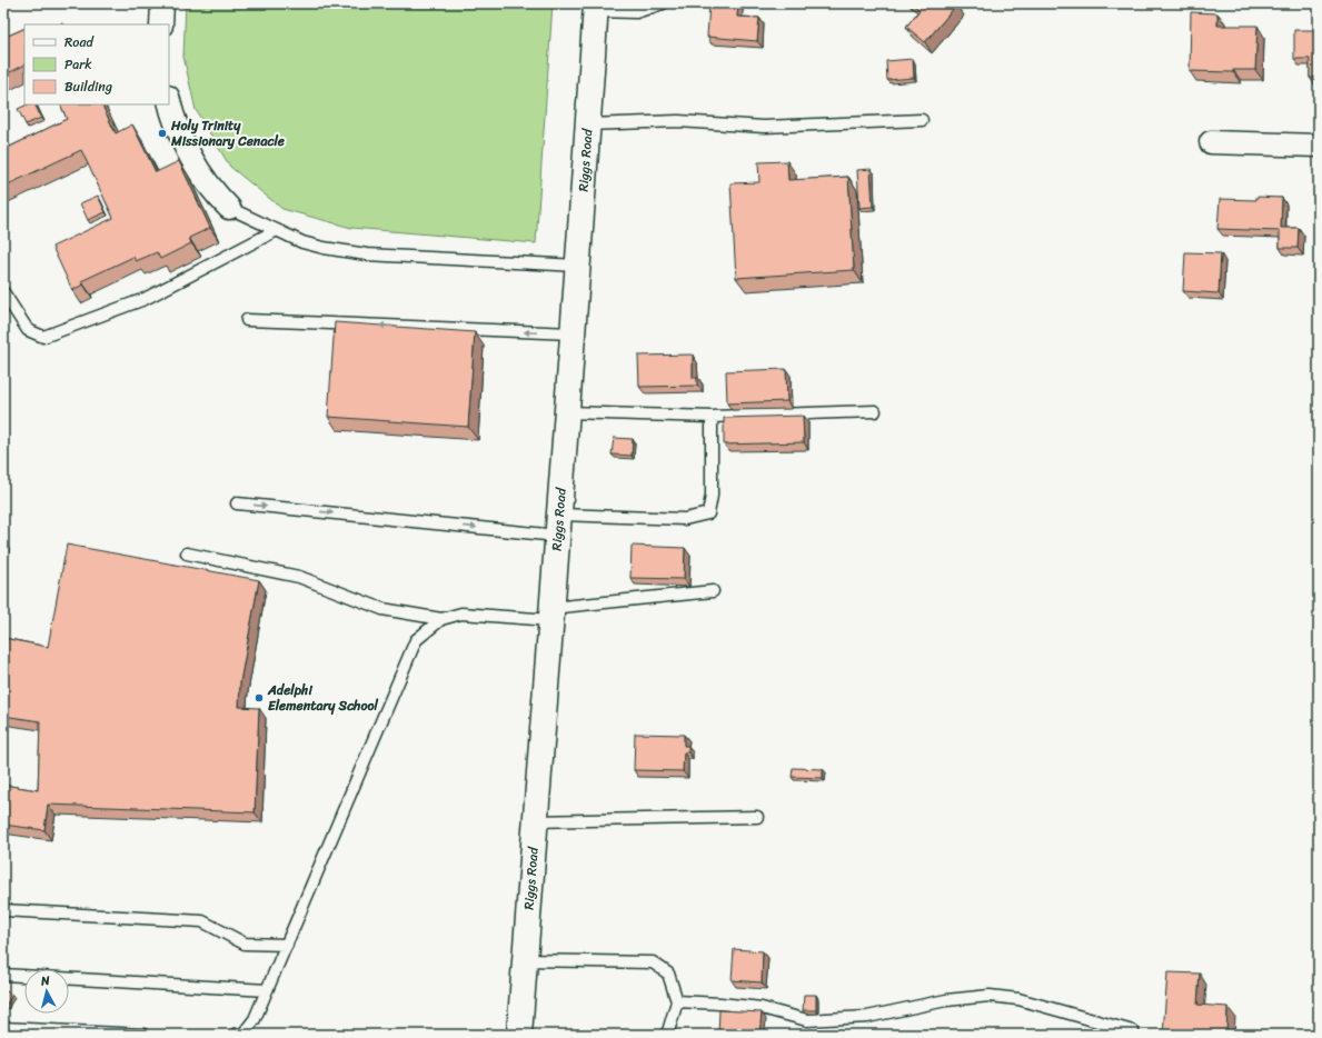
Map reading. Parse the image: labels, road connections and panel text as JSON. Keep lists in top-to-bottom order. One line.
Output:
{"streets":{"main road":["Riggs Road"]},"places":["Holy Trinity Missionary Cenacle","Adelphi Elementary School"],"legend":["Road","Park","Building"],"north":"top"}
